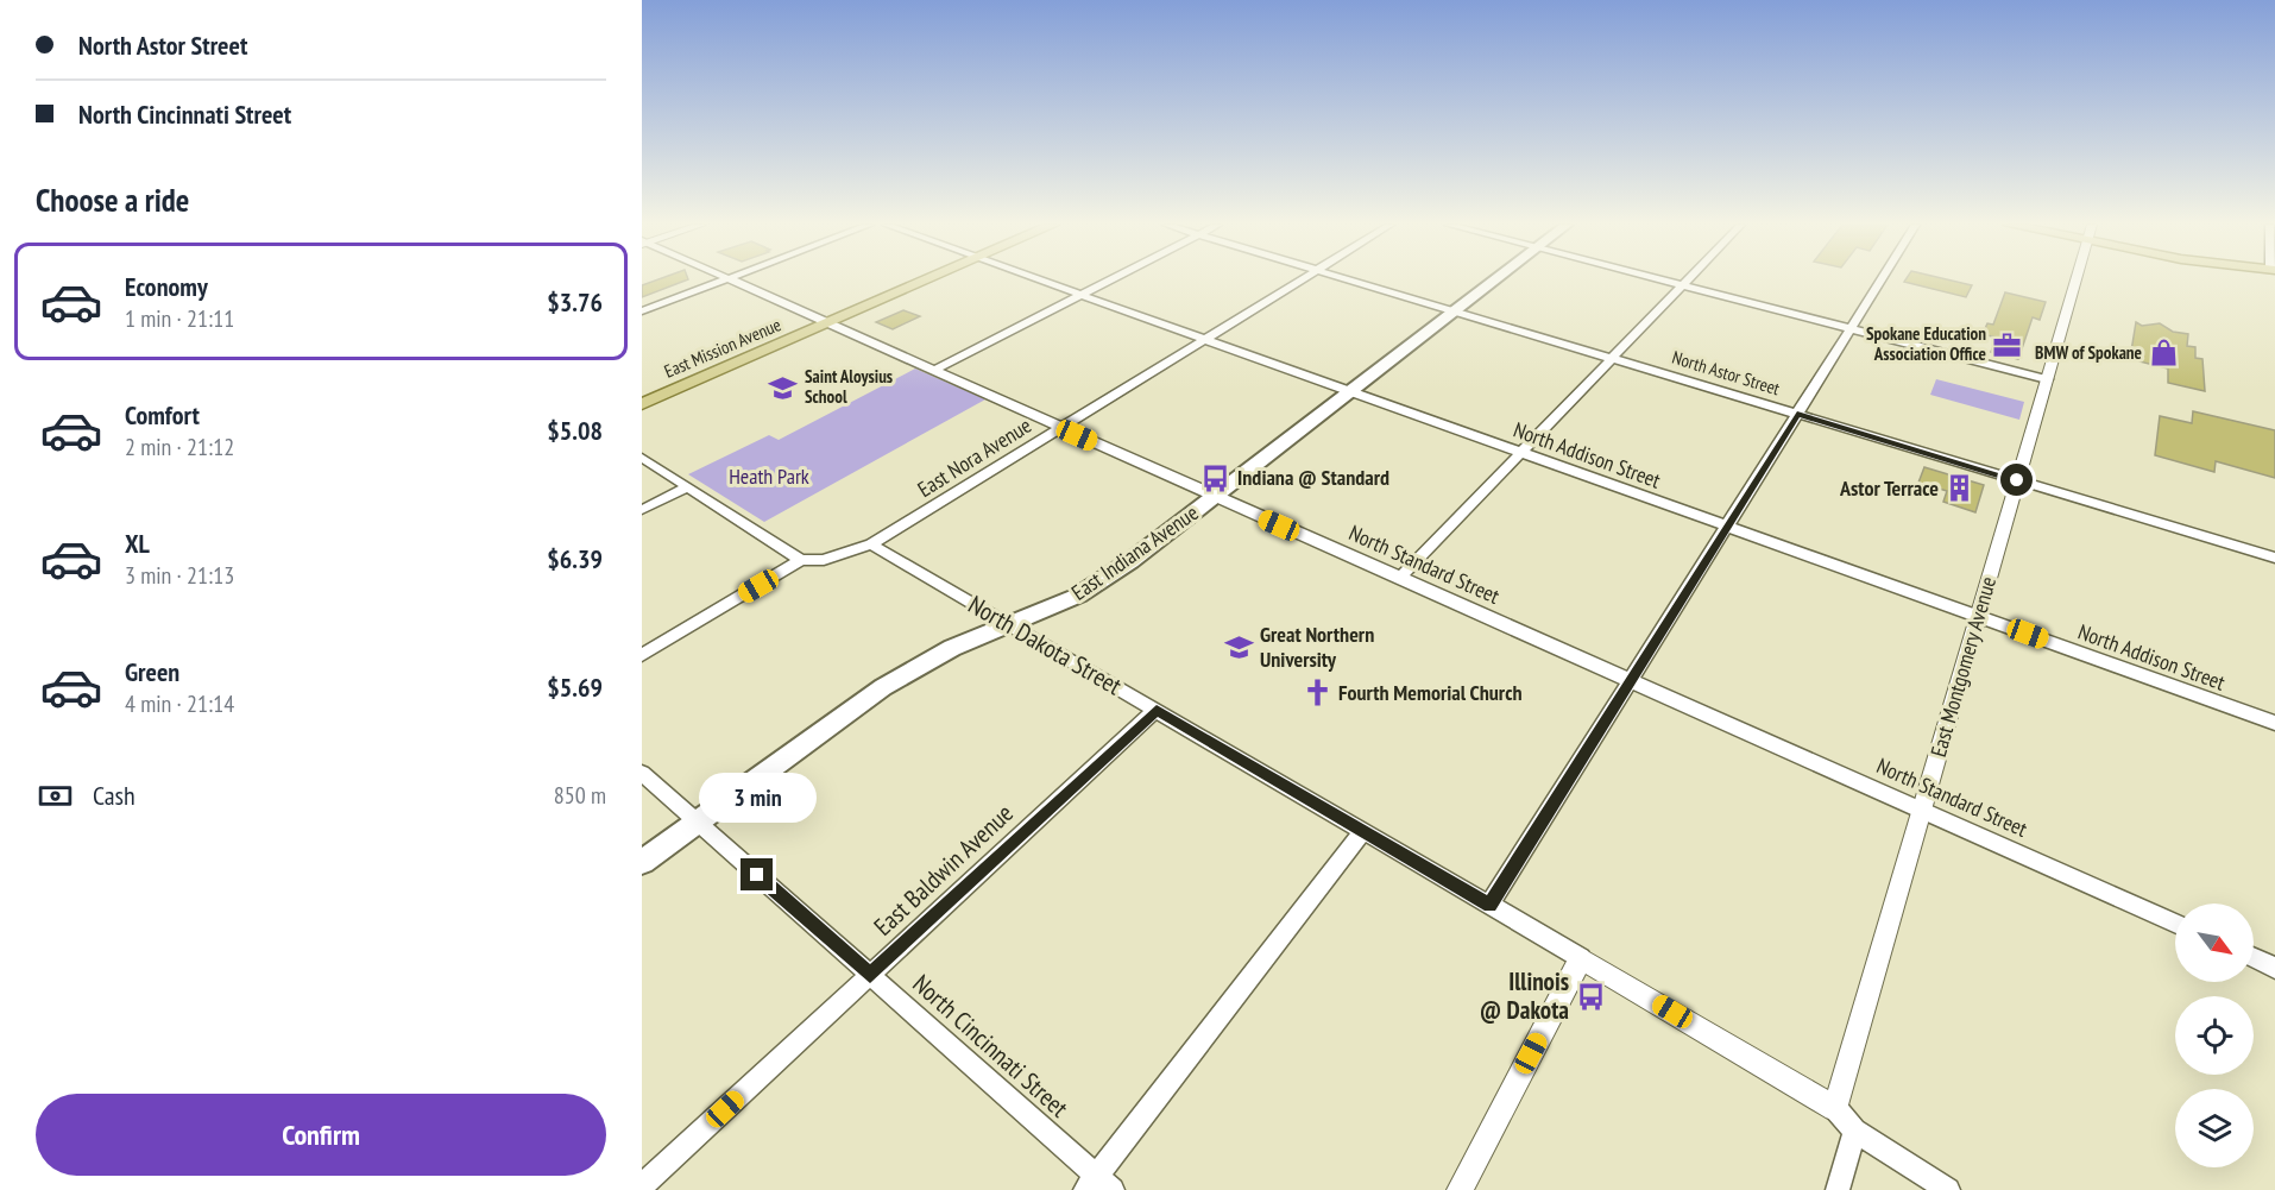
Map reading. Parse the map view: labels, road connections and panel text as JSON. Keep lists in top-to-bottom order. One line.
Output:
{"streets":{"main road":["East Mission Avenue","East Indiana Avenue"],"street":["North Astor Street","North Addison Street","East Nora Avenue","North Standard Street","North Dakota Street","East Montgomery Avenue","East Baldwin Avenue","North Cincinnati Street"]},"crossings":[["East Mission Avenue","North Standard Street"],["North Astor Street","East Indiana Avenue"],["North Astor Street","East Montgomery Avenue"],["North Addison Street","East Nora Avenue"],["North Addison Street","East Indiana Avenue"],["North Addison Street","East Montgomery Avenue"],["East Nora Avenue","North Standard Street"],["East Nora Avenue","North Dakota Street"],["East Indiana Avenue","North Standard Street"],["East Indiana Avenue","North Dakota Street"],["East Indiana Avenue","North Cincinnati Street"],["North Standard Street","East Montgomery Avenue"],["North Dakota Street","East Montgomery Avenue"],["North Dakota Street","East Baldwin Avenue"],["East Baldwin Avenue","North Cincinnati Street"]],"parks":["Heath Park"],"places":{"office":["Spokane Education Association Office"],"shop":["BMW of Spokane"],"school or university":["Saint Aloysius School","Great Northern University"],"bus stop":["Indiana @ Standard","Illinois @ Dakota"],"building":["Astor Terrace"],"church":["Fourth Memorial Church"]},"north":"bottom right","page":{"banner":["North Astor Street","North Cincinnati Street"],"heading":"Choose a ride","list":[{"name":"Economy","note":"1 min · 21:11","value":"$3.76"},{"name":"Comfort","note":"2 min · 21:12","value":"$5.08"},{"name":"XL","note":"3 min · 21:13","value":"$6.39"},{"name":"Green","note":"4 min · 21:14","value":"$5.69"}],"pay":["Cash","850 m"],"bubble":"3 min","buttons":"Confirm"}}
